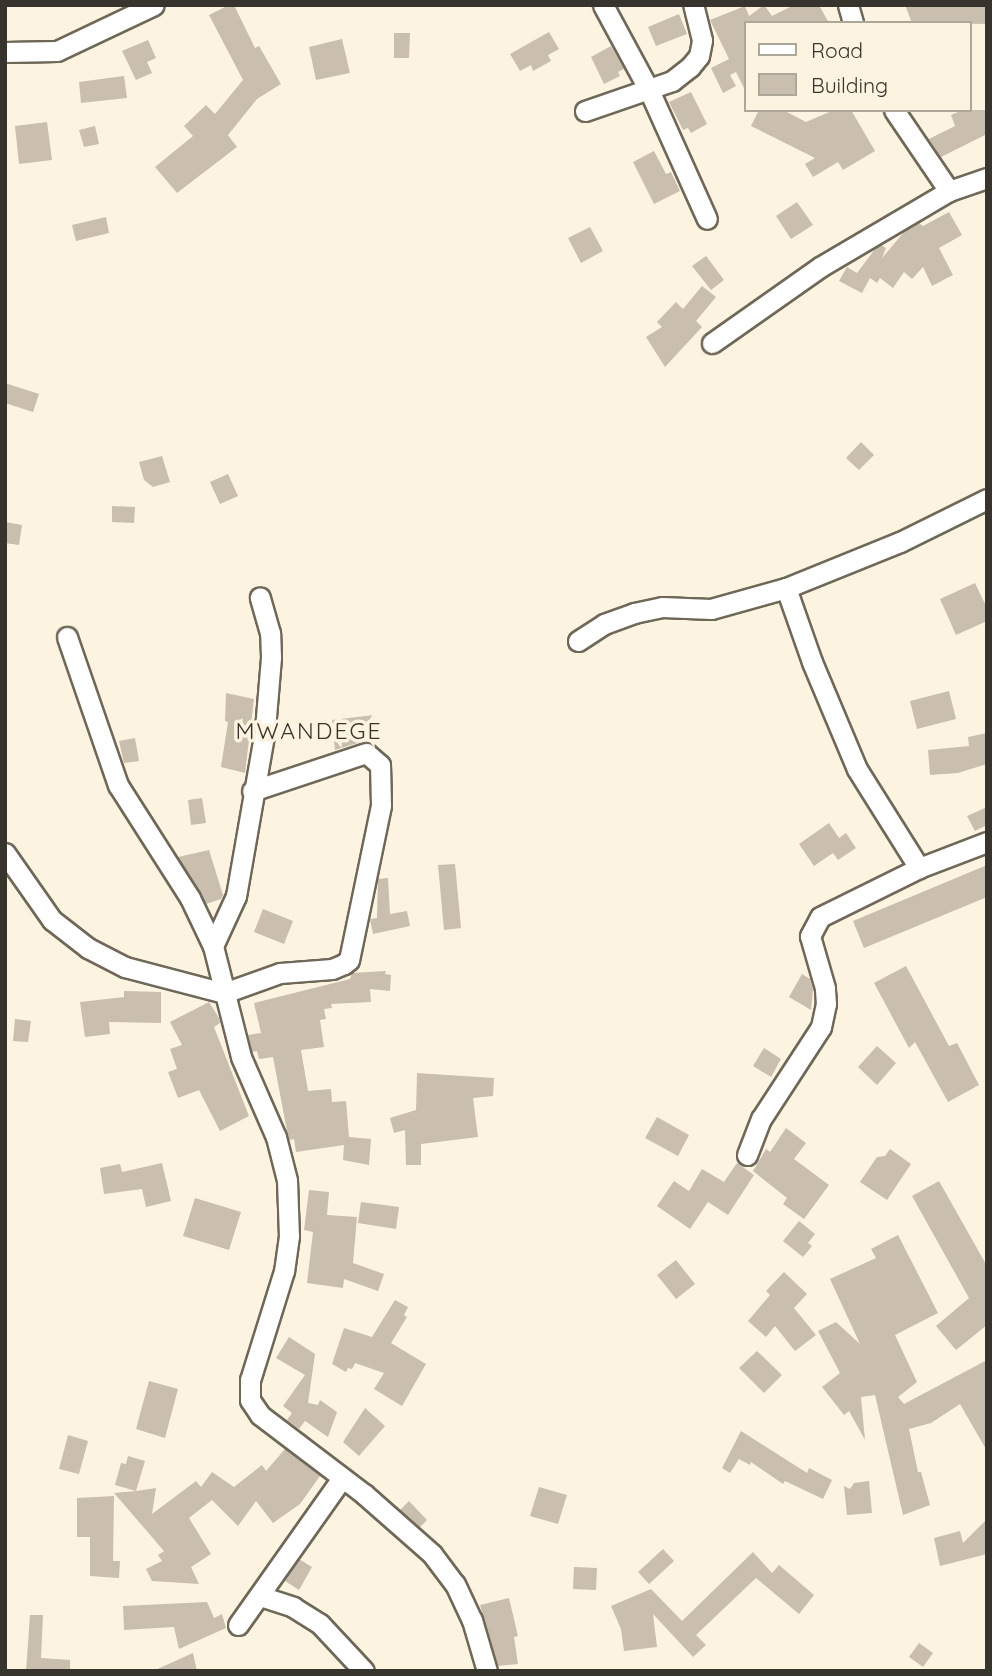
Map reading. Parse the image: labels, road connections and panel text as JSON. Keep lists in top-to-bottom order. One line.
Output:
{"districts":["MWANDEGE"],"legend":["Road","Building"]}
